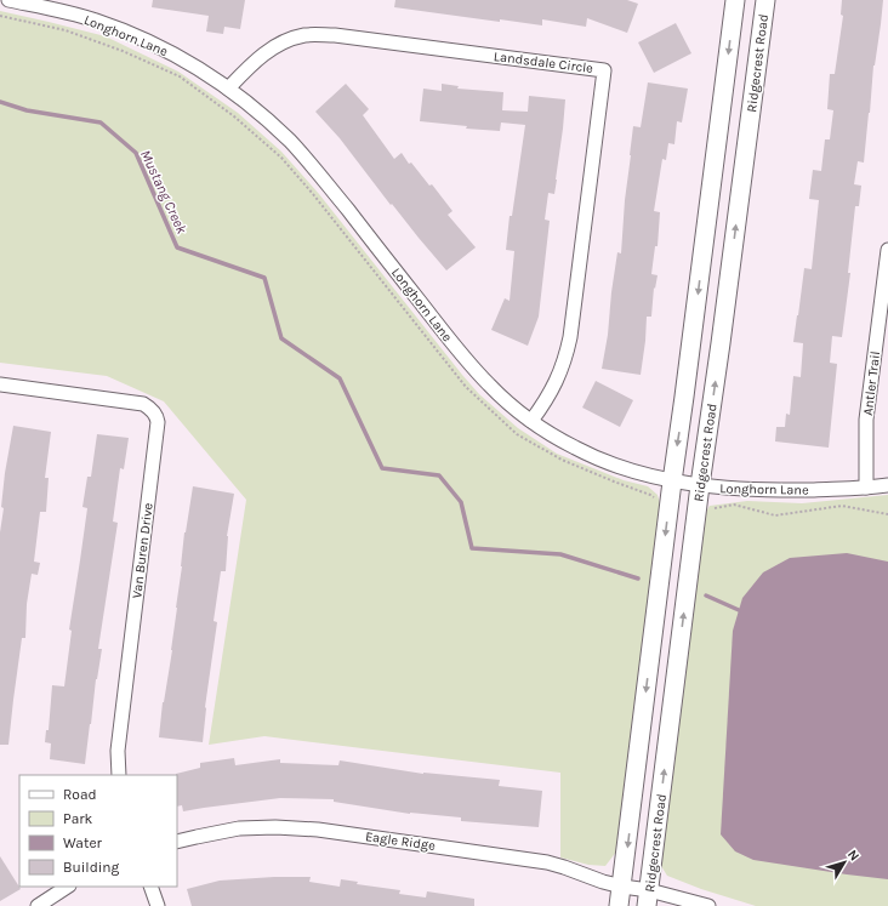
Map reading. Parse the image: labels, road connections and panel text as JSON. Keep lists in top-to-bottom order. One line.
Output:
{"streets":{"main road":["Ridgecrest Road"],"street":["Longhorn Lane","Landsdale Circle","Antler Trail","Van Buren Drive","Eagle Ridge"]},"crossings":[["Longhorn Lane","Landsdale Circle"],["Longhorn Lane","Ridgecrest Road"],["Longhorn Lane","Antler Trail"],["Ridgecrest Road","Eagle Ridge"]],"water":["Mustang Creek"],"legend":["Road","Park","Water","Building"],"north":"top right"}
